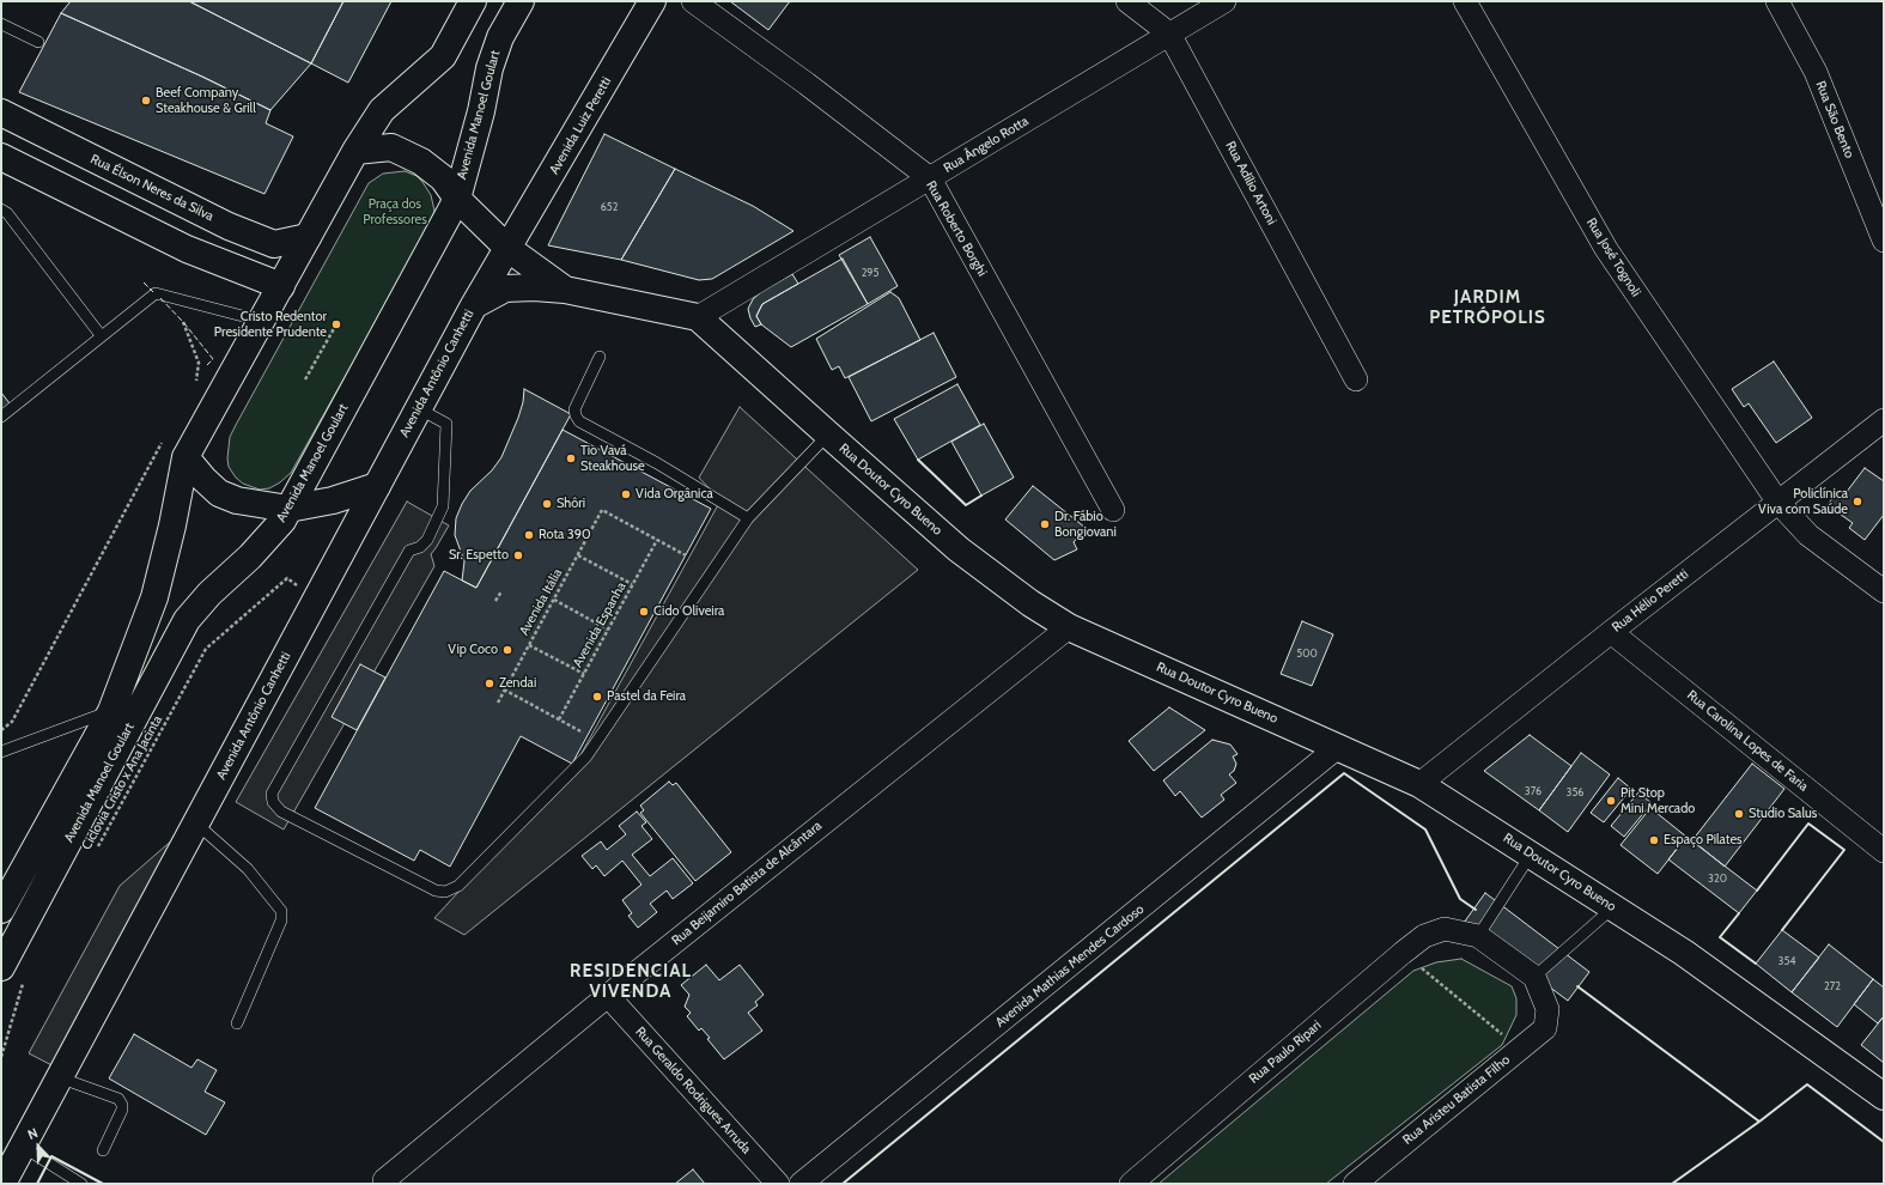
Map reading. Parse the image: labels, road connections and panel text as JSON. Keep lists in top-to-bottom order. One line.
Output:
{"streets":{"street":["Avenida Manoel Goulart","Rua São Bento","Avenida Luiz Peretti","Rua Ângelo Rotta","Rua Adílio Artoni","Rua Élson Neres da Silva","Rua Roberto Borghi","Rua José Tognoli","Avenida Antônio Canhetti","Rua Doutor Cyro Bueno","Rua Hélio Peretti","Rua Carolina Lopes de Faria","Rua Beijamiro Batista de Alcântara","Avenida Mathias Mendes Cardoso","Rua Paulo Ripari","Rua Geraldo Rodrigues Arruda","Rua Aristeu Batista Filho"],"path":["Avenida Itália","Avenida Espanha","Ciclovia Cristo x Ana Jacinta"]},"crossings":[["Avenida Manoel Goulart","Rua Élson Neres da Silva"],["Avenida Luiz Peretti","Avenida Antônio Canhetti"],["Rua Ângelo Rotta","Rua Adílio Artoni"],["Rua Ângelo Rotta","Rua Roberto Borghi"],["Rua Ângelo Rotta","Rua Doutor Cyro Bueno"],["Rua José Tognoli","Rua Hélio Peretti"],["Avenida Antônio Canhetti","Ciclovia Cristo x Ana Jacinta"],["Rua Doutor Cyro Bueno","Rua Hélio Peretti"],["Rua Doutor Cyro Bueno","Rua Beijamiro Batista de Alcântara"],["Rua Doutor Cyro Bueno","Avenida Mathias Mendes Cardoso"],["Rua Hélio Peretti","Rua Carolina Lopes de Faria"],["Avenida Itália","Avenida Espanha"],["Rua Beijamiro Batista de Alcântara","Rua Geraldo Rodrigues Arruda"]],"districts":["JARDIM PETRÓPOLIS","RESIDENCIAL VIVENDA"],"parks":["Praça dos Professores"],"places":["Beef Company Steakhouse & Grill","Cristo Redentor Presidente Prudente","Tio Vavá Steakhouse","Vida Orgânica","Policlínica Viva com Saúde","Shôri","Dr. Fábio Bongiovani","Rota 390","Sr. Espetto","Cido Oliveira","Vip Coco","Zendai","Pastel da Feira","Pit Stop Mini Mercado","Studio Salus","Espaço Pilates"],"house_numbers":["652","295","500","376","356","320","354","272"],"north":"top left"}
